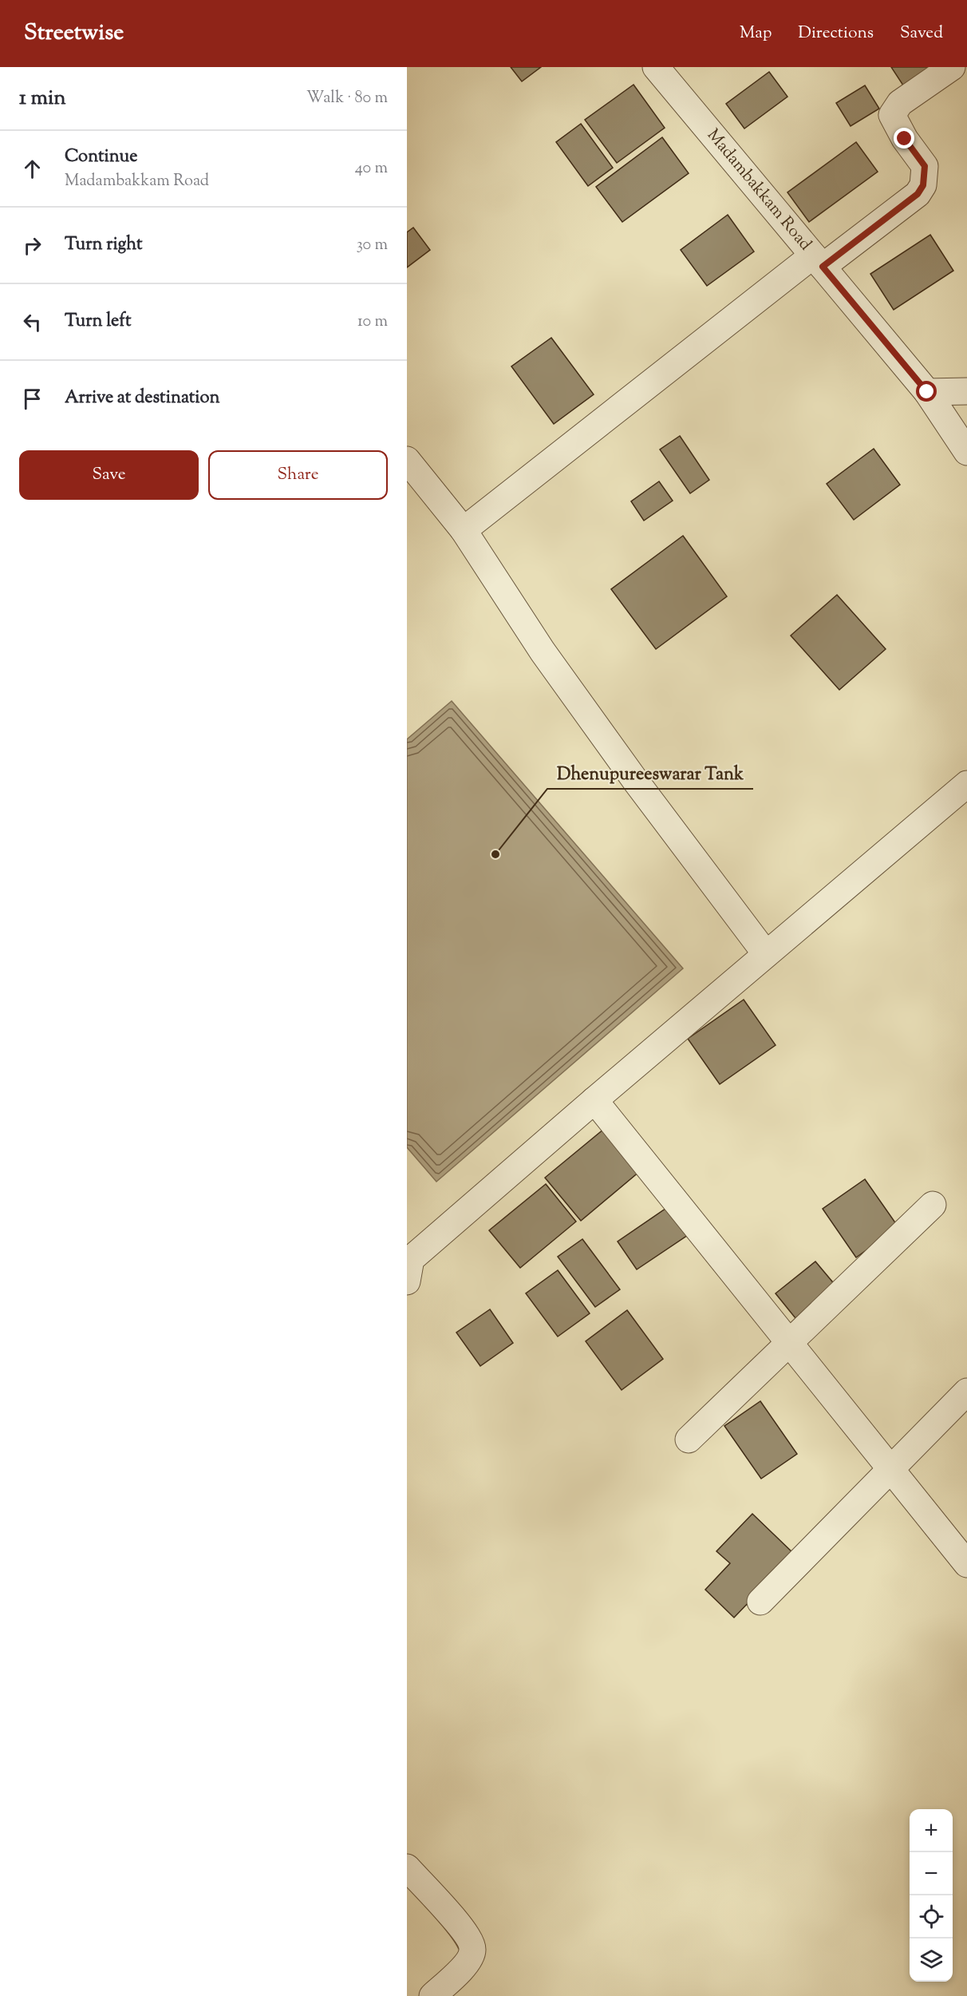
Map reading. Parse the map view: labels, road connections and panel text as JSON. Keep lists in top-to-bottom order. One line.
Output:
{"streets":{"street":["Madambakkam Road"]},"places":["Dhenupureeswarar Tank"],"page":{"header":"Streetwise","nav":["Map","Directions","Saved"],"heading":["1 min","Walk · 80 m"],"list":[["Continue","Madambakkam Road","40 m"],["Turn right","30 m"],["Turn left","10 m"],"Arrive at destination"],"buttons":["Save","Share"],"map_buttons":["+","−"]}}
